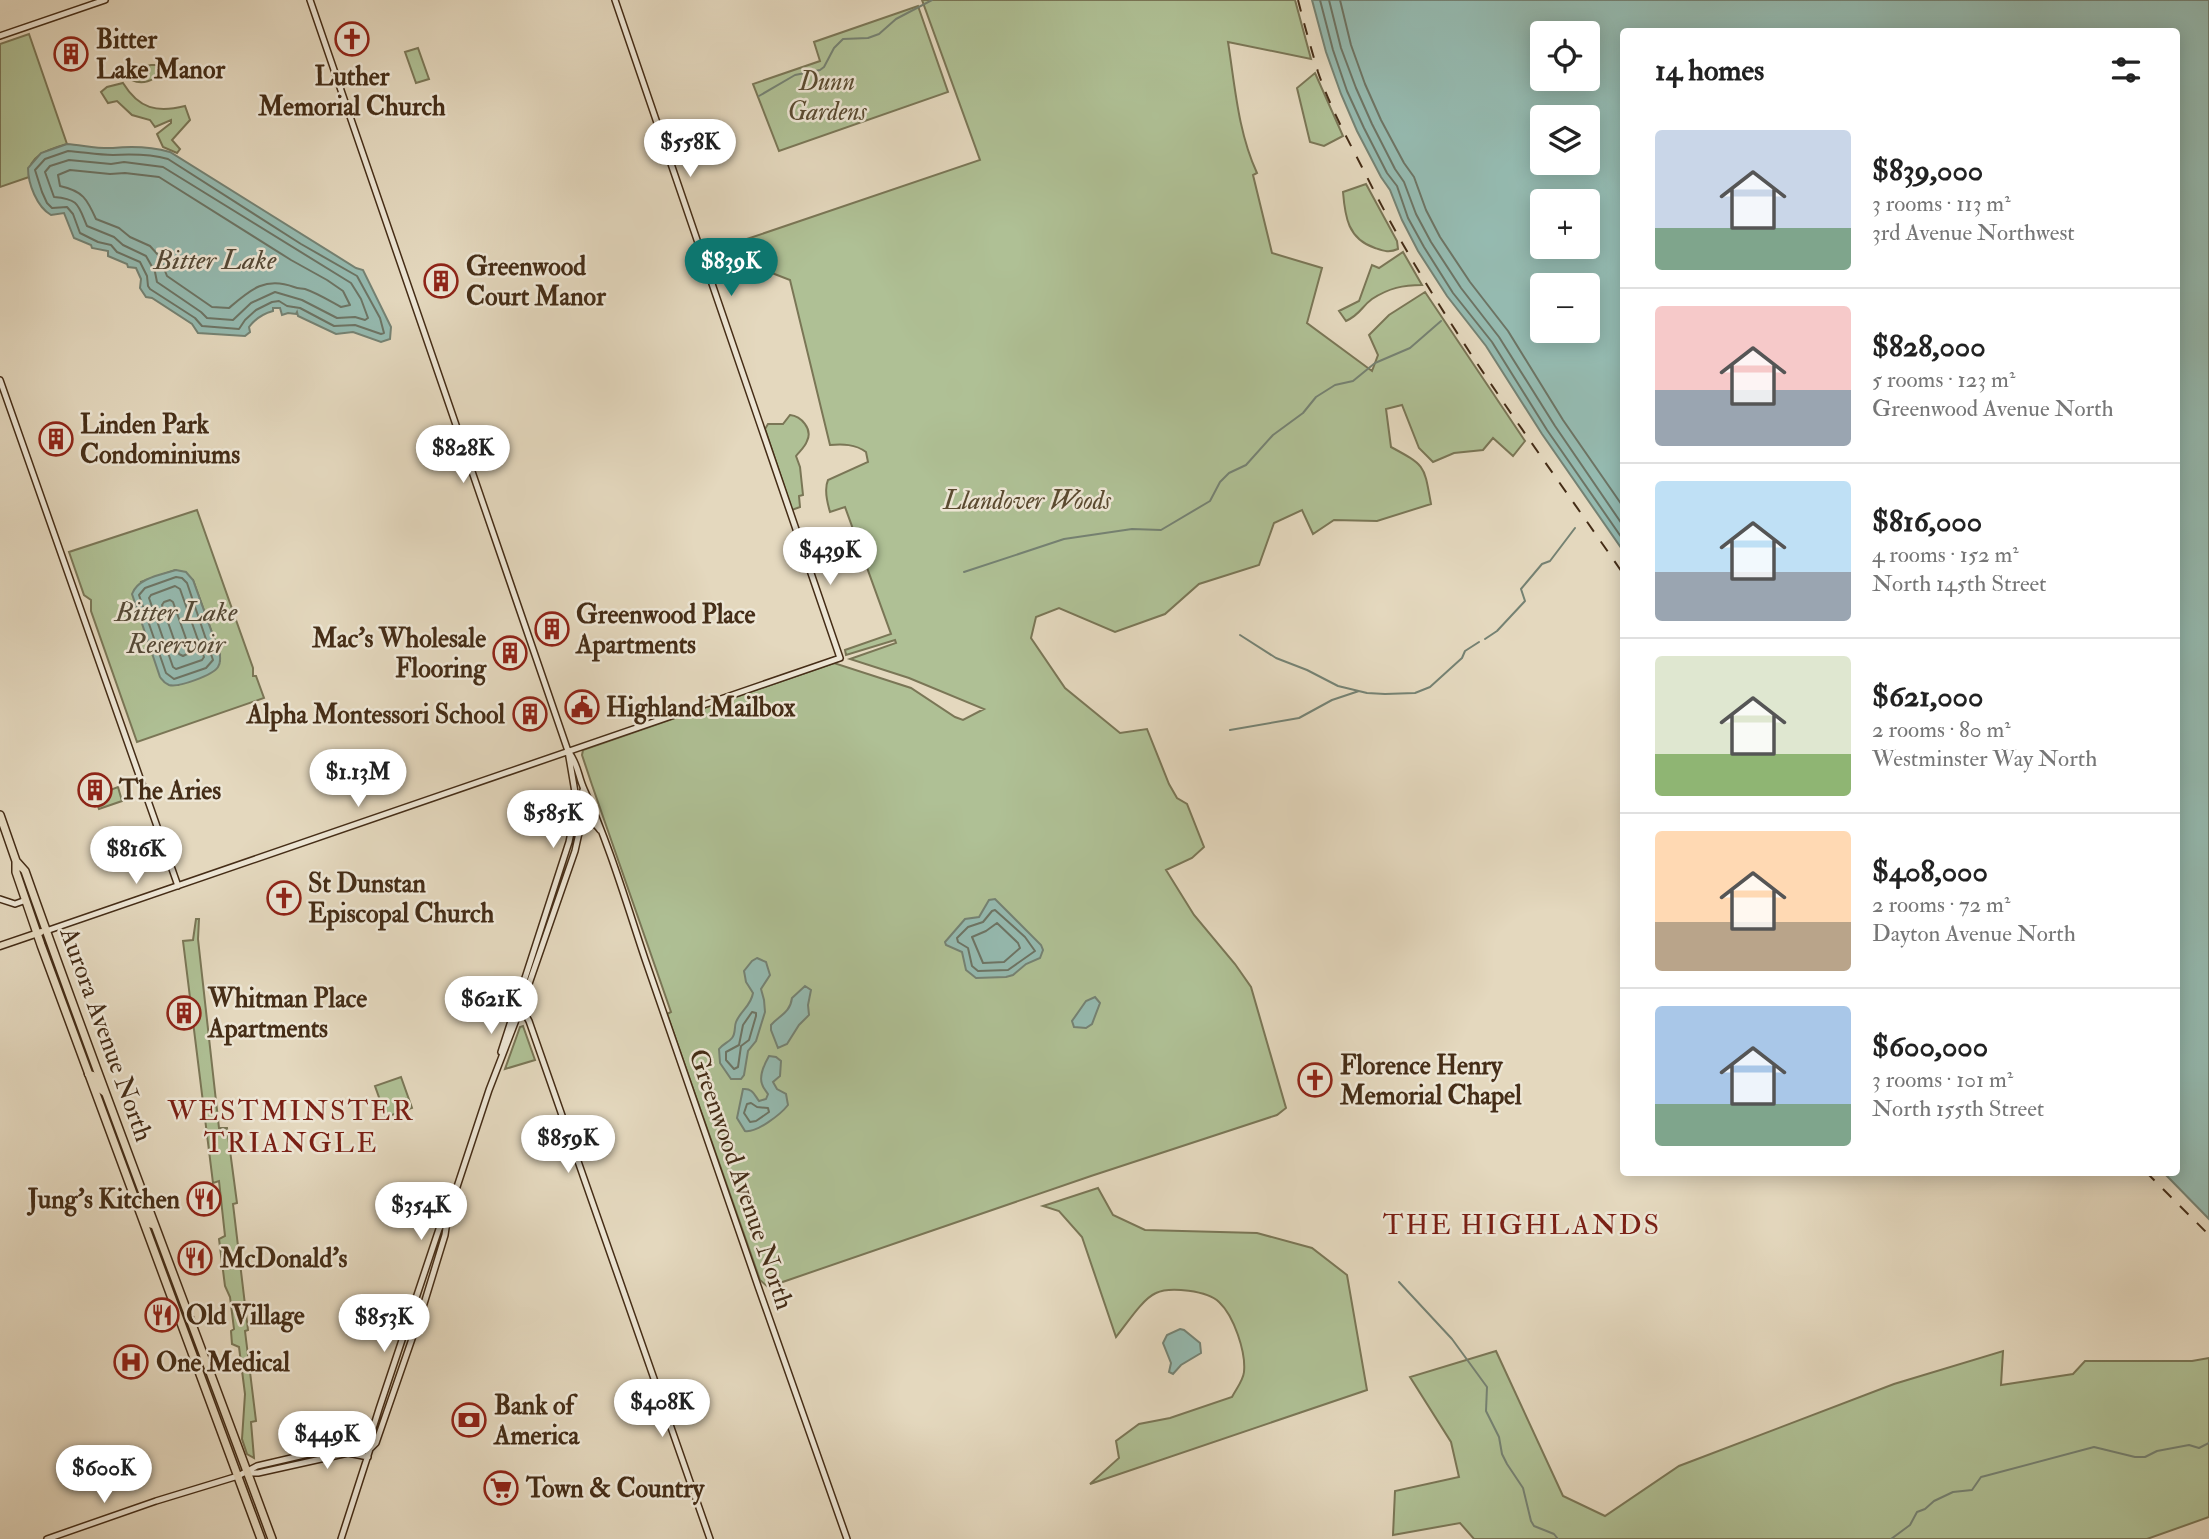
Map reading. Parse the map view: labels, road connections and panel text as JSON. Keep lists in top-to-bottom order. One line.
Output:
{"streets":{"highway":["Aurora Avenue North"],"street":["Greenwood Avenue North"]},"districts":["WESTMINSTER TRIANGLE","THE HIGHLANDS"],"water":["Bitter Lake","Bitter Lake Reservoir"],"parks":["Dunn Gardens","Llandover Woods"],"places":{"church":["Luther Memorial Church","St Dunstan Episcopal Church","Florence Henry Memorial Chapel"],"building":["Bitter Lake Manor","Greenwood Court Manor","Linden Park Condominiums","Greenwood Place Apartments","Mac's Wholesale Flooring","Alpha Montessori School","The Aries","Whitman Place Apartments"],"public building":["Highland Mailbox"],"restaurant":["Jung's Kitchen","McDonald's","Old Village"],"hospital":["One Medical"],"bank":["Bank of America"],"supermarket":["Town & Country"]},"page":{"map_buttons":["+","−"],"heading":"14 homes","list":[{"name":"$839,000","note":"3 rooms · 113 m² · 3rd Avenue Northwest"},{"name":"$828,000","note":"5 rooms · 123 m² · Greenwood Avenue North"},{"name":"$816,000","note":"4 rooms · 152 m² · North 145th Street"},{"name":"$621,000","note":"2 rooms · 80 m² · Westminster Way North"},{"name":"$408,000","note":"2 rooms · 72 m² · Dayton Avenue North"},{"name":"$600,000","note":"3 rooms · 101 m² · North 155th Street"}],"price":["$558K","$839K","$828K","$439K","$1.13M","$585K","$816K","$621K","$859K","$354K","$853K","$408K","$449K","$600K"]}}
